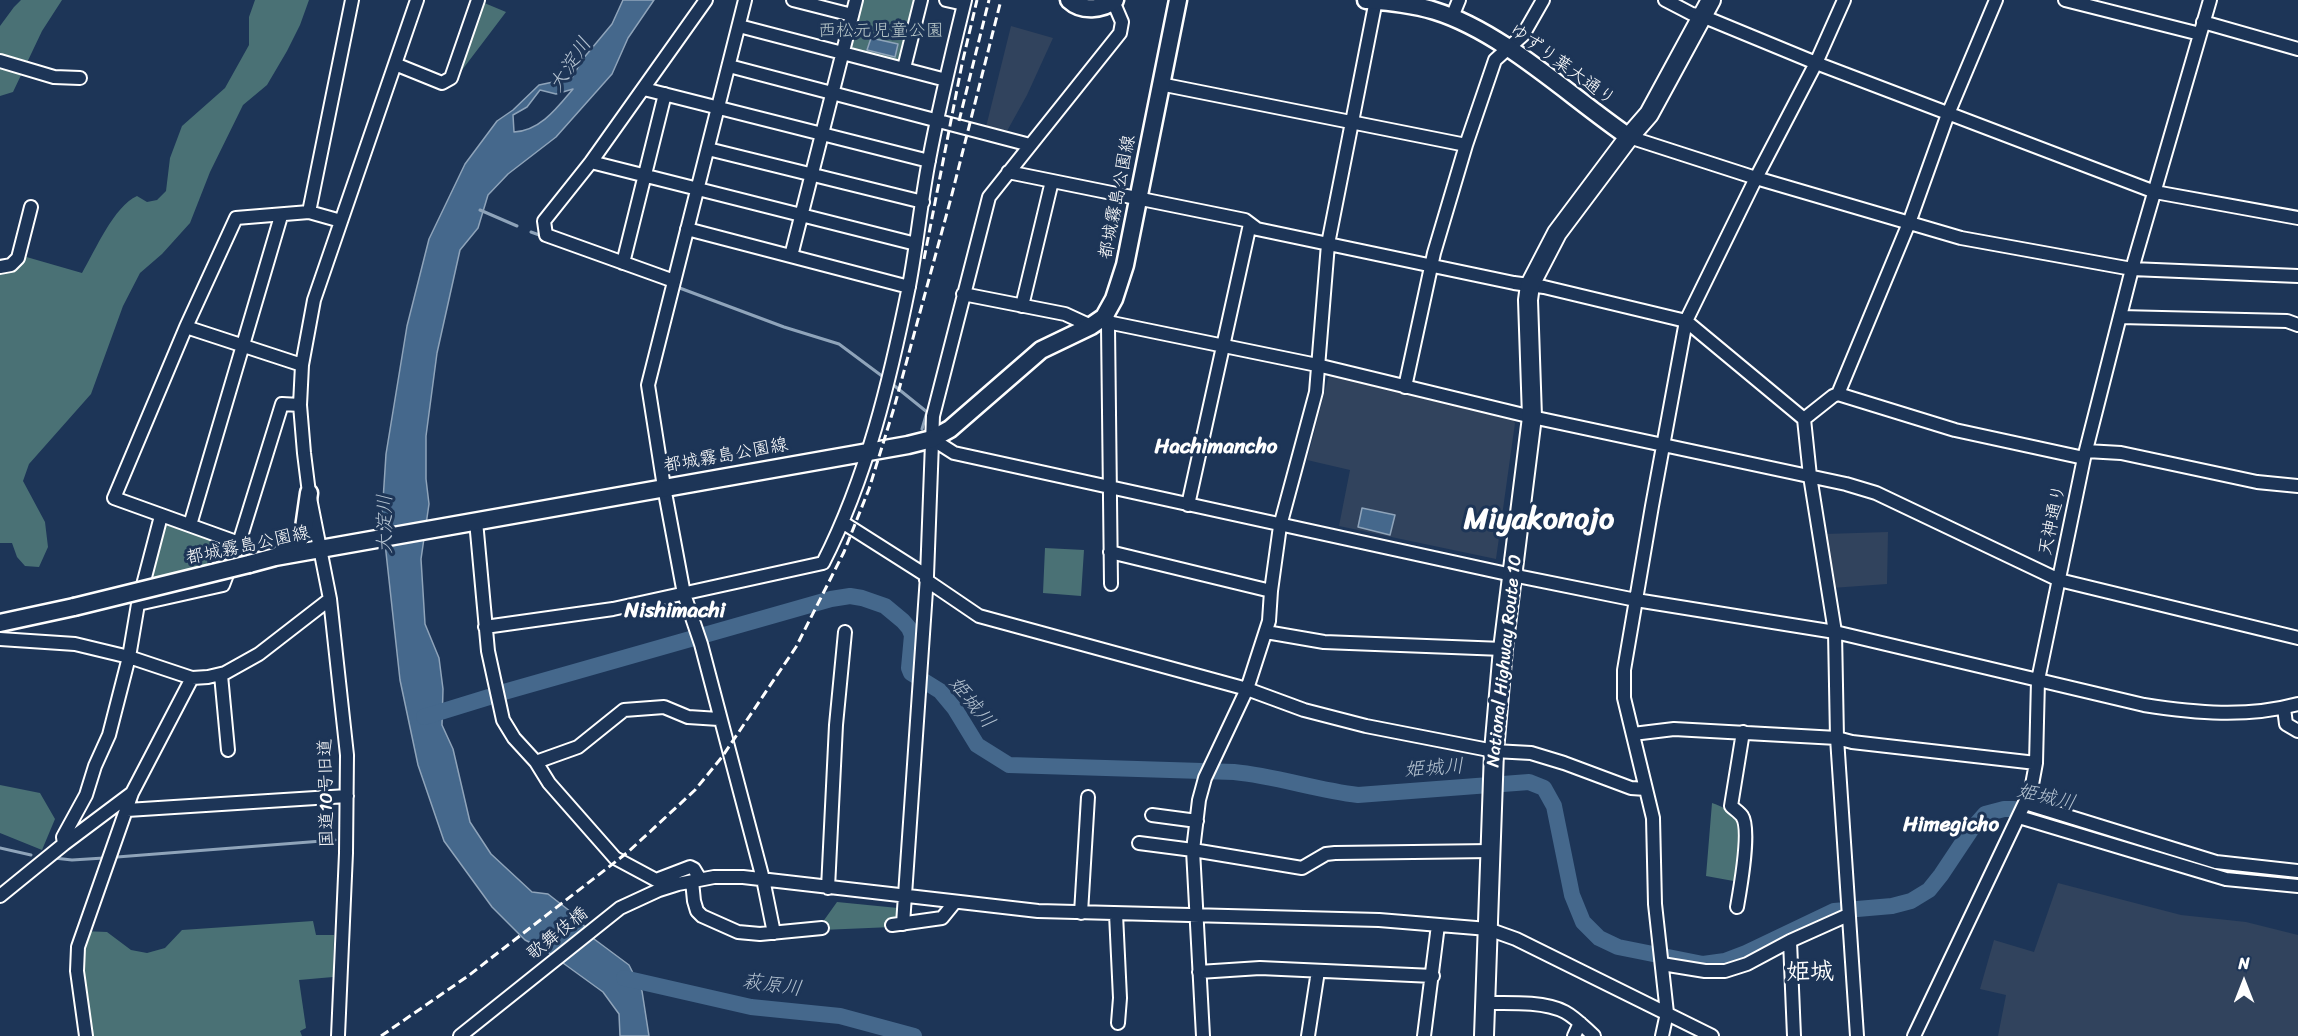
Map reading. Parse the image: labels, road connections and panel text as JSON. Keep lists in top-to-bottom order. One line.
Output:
{"streets":{"highway":["National Highway Route 10"],"main road":["ゆずり葉大通り","都城霧島公園線"],"street":["天神通り","国道10号旧道","歌舞伎橋"]},"crossings":[["ゆずり葉大通り","National Highway Route 10"],["都城霧島公園線","国道10号旧道"]],"districts":["Hachimancho","Miyakonojo","Nishimachi","Himegicho","姫城"],"water":["大淀川","姫城川","萩原川"],"parks":["西松元児童公園"],"north":"top"}
